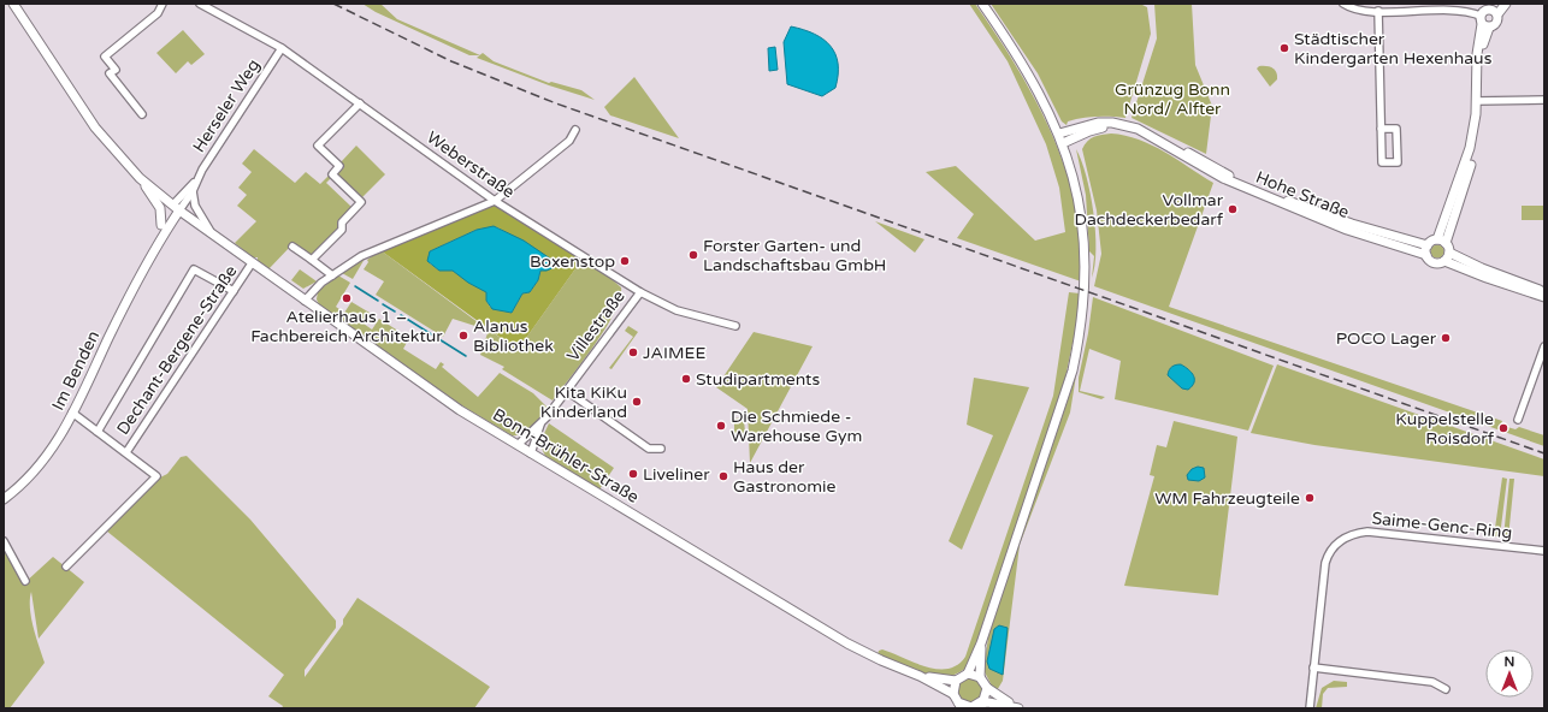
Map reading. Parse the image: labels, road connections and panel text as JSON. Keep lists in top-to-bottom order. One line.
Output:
{"streets":{"street":["Herseler Weg","Weberstraße","Hohe Straße","Villestraße","Dechant-Bergene-Straße","Im Benden","Bonn-Brühler-Straße","Saime-Genc-Ring"]},"crossings":[["Herseler Weg","Weberstraße"],["Herseler Weg","Im Benden"],["Herseler Weg","Bonn-Brühler-Straße"],["Weberstraße","Villestraße"],["Villestraße","Bonn-Brühler-Straße"],["Dechant-Bergene-Straße","Bonn-Brühler-Straße"],["Im Benden","Bonn-Brühler-Straße"]],"parks":["Grünzug Bonn Nord/ Alfter"],"places":["Städtischer Kindergarten Hexenhaus","Vollmar Dachdeckerbedarf","Forster Garten- und Landschaftsbau GmbH","Boxenstop","Atelierhaus 1 – Fachbereich Architektur","Alanus Bibliothek","POCO Lager","JAIMEE","Studipartments","Kita KiKu Kinderland","Die Schmiede - Warehouse Gym","Kuppelstelle Roisdorf","Liveliner","Haus der Gastronomie","WM Fahrzeugteile"],"north":"top"}
